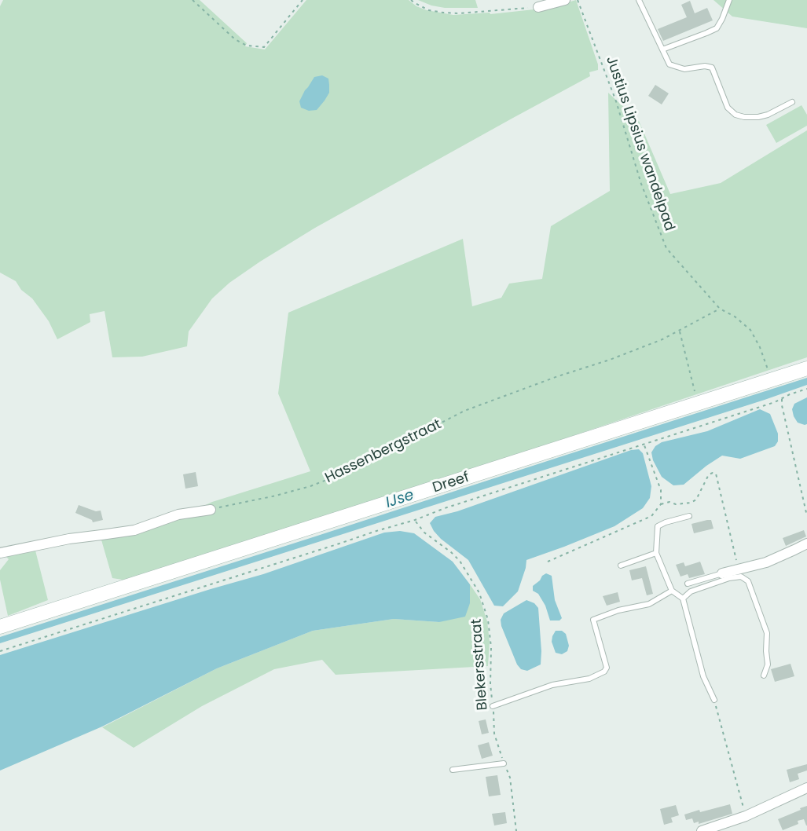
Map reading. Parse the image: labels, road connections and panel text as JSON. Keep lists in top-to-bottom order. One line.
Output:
{"streets":{"main road":["Dreef"],"path":["Justius Lipsius wandelpad","Hassenbergstraat","Blekersstraat"]},"crossings":[["Justius Lipsius wandelpad","Hassenbergstraat"],["Justius Lipsius wandelpad","Dreef"]],"water":["IJse"]}
